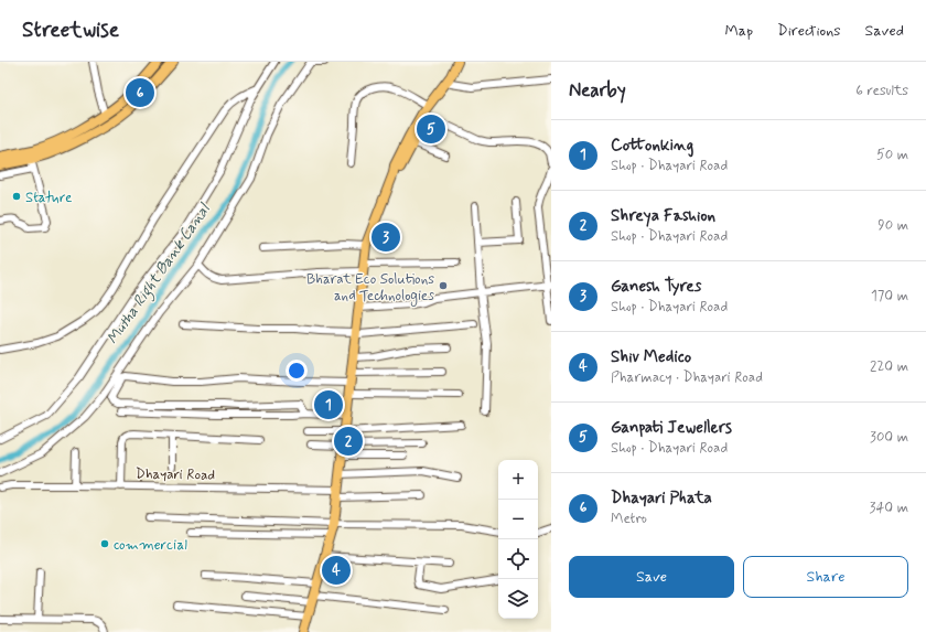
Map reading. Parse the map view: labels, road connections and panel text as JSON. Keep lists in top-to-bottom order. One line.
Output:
{"streets":{"street":["Dhayari Road"]},"water":["Mutha Right Bank Canal"],"places":["Stature","Bharat Eco Solutions and Technologies","commercial"],"page":{"header":"Streetwise","nav":["Map","Directions","Saved"],"heading":["Nearby","6 results"],"pins":["6","5","3","1","2","4"],"list":[{"mark":"1","name":"Cottonking","note":"Shop · Dhayari Road","value":"50 m"},{"mark":"2","name":"Shreya Fashion","note":"Shop · Dhayari Road","value":"90 m"},{"mark":"3","name":"Ganesh Tyres","note":"Shop · Dhayari Road","value":"170 m"},{"mark":"4","name":"Shiv Medico","note":"Pharmacy · Dhayari Road","value":"220 m"},{"mark":"5","name":"Ganpati Jewellers","note":"Shop · Dhayari Road","value":"300 m"},{"mark":"6","name":"Dhayari Phata","note":"Metro","value":"340 m"}],"map_buttons":["+","−"],"buttons":["Save","Share"]}}
